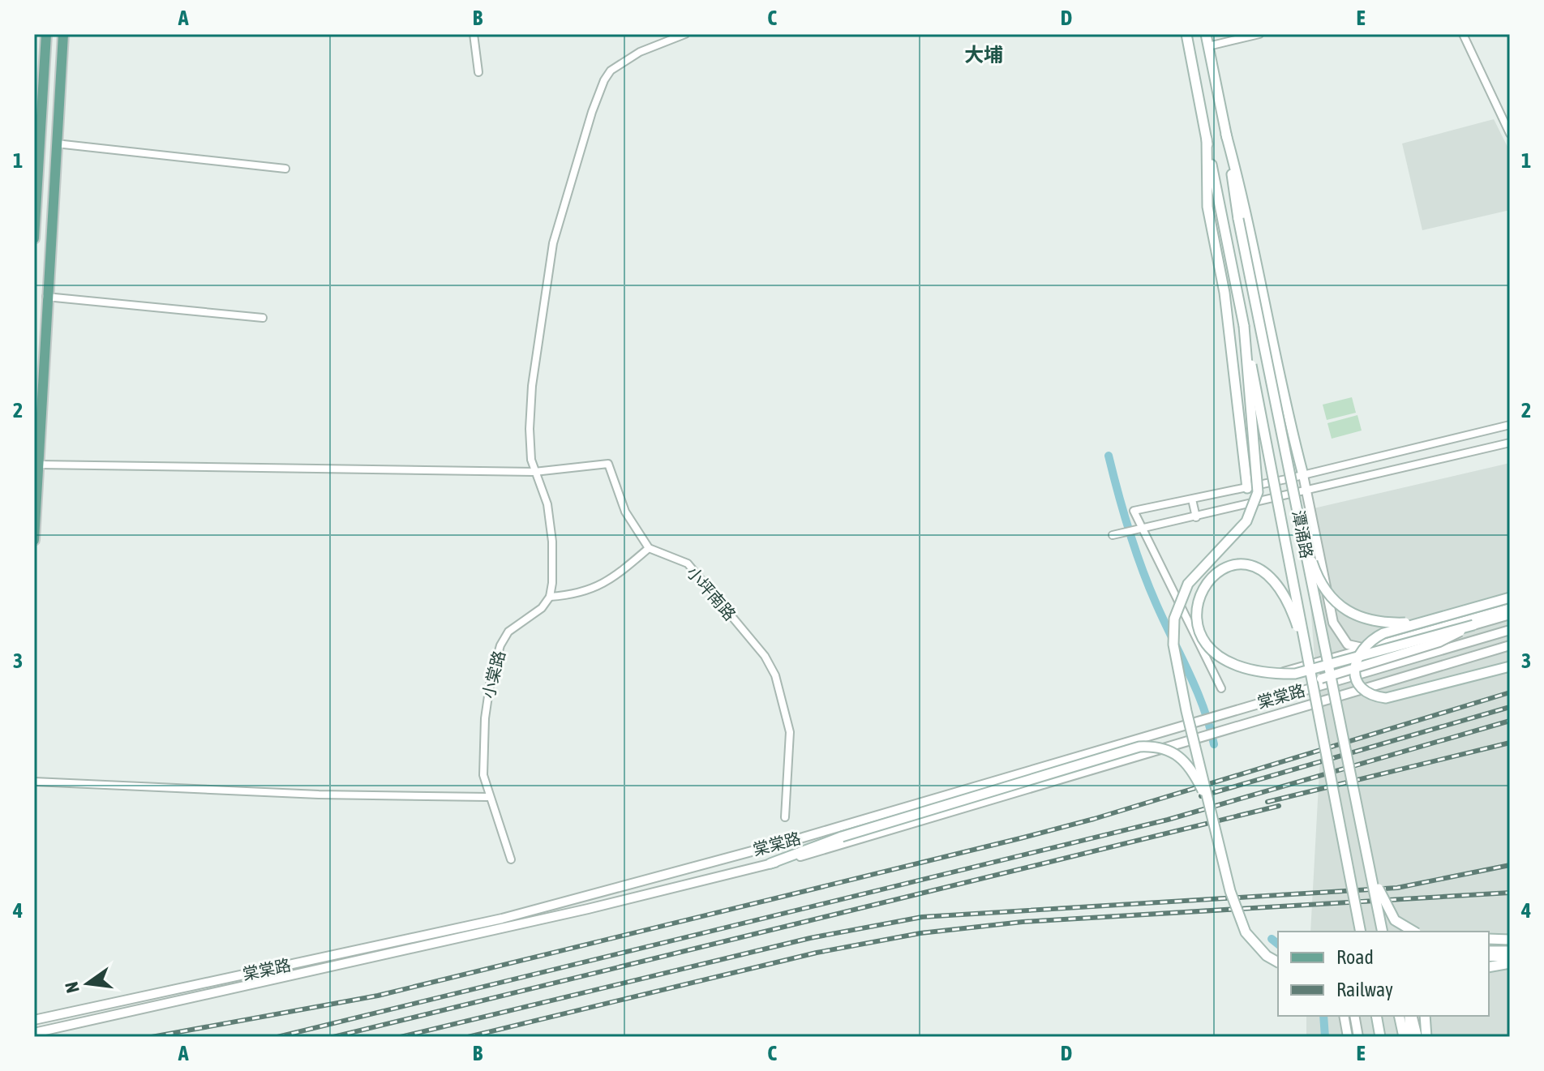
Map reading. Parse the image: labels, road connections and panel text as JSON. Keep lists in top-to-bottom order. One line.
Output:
{"streets":{"main road":["潭涌路"],"street":["小坪南路","小棠路","棠棠路"]},"districts":["大埔"],"legend":["Road","Railway"],"north":"left","grid":{"columns":["A","B","C","D","E"],"rows":["1","2","3","4"]}}
